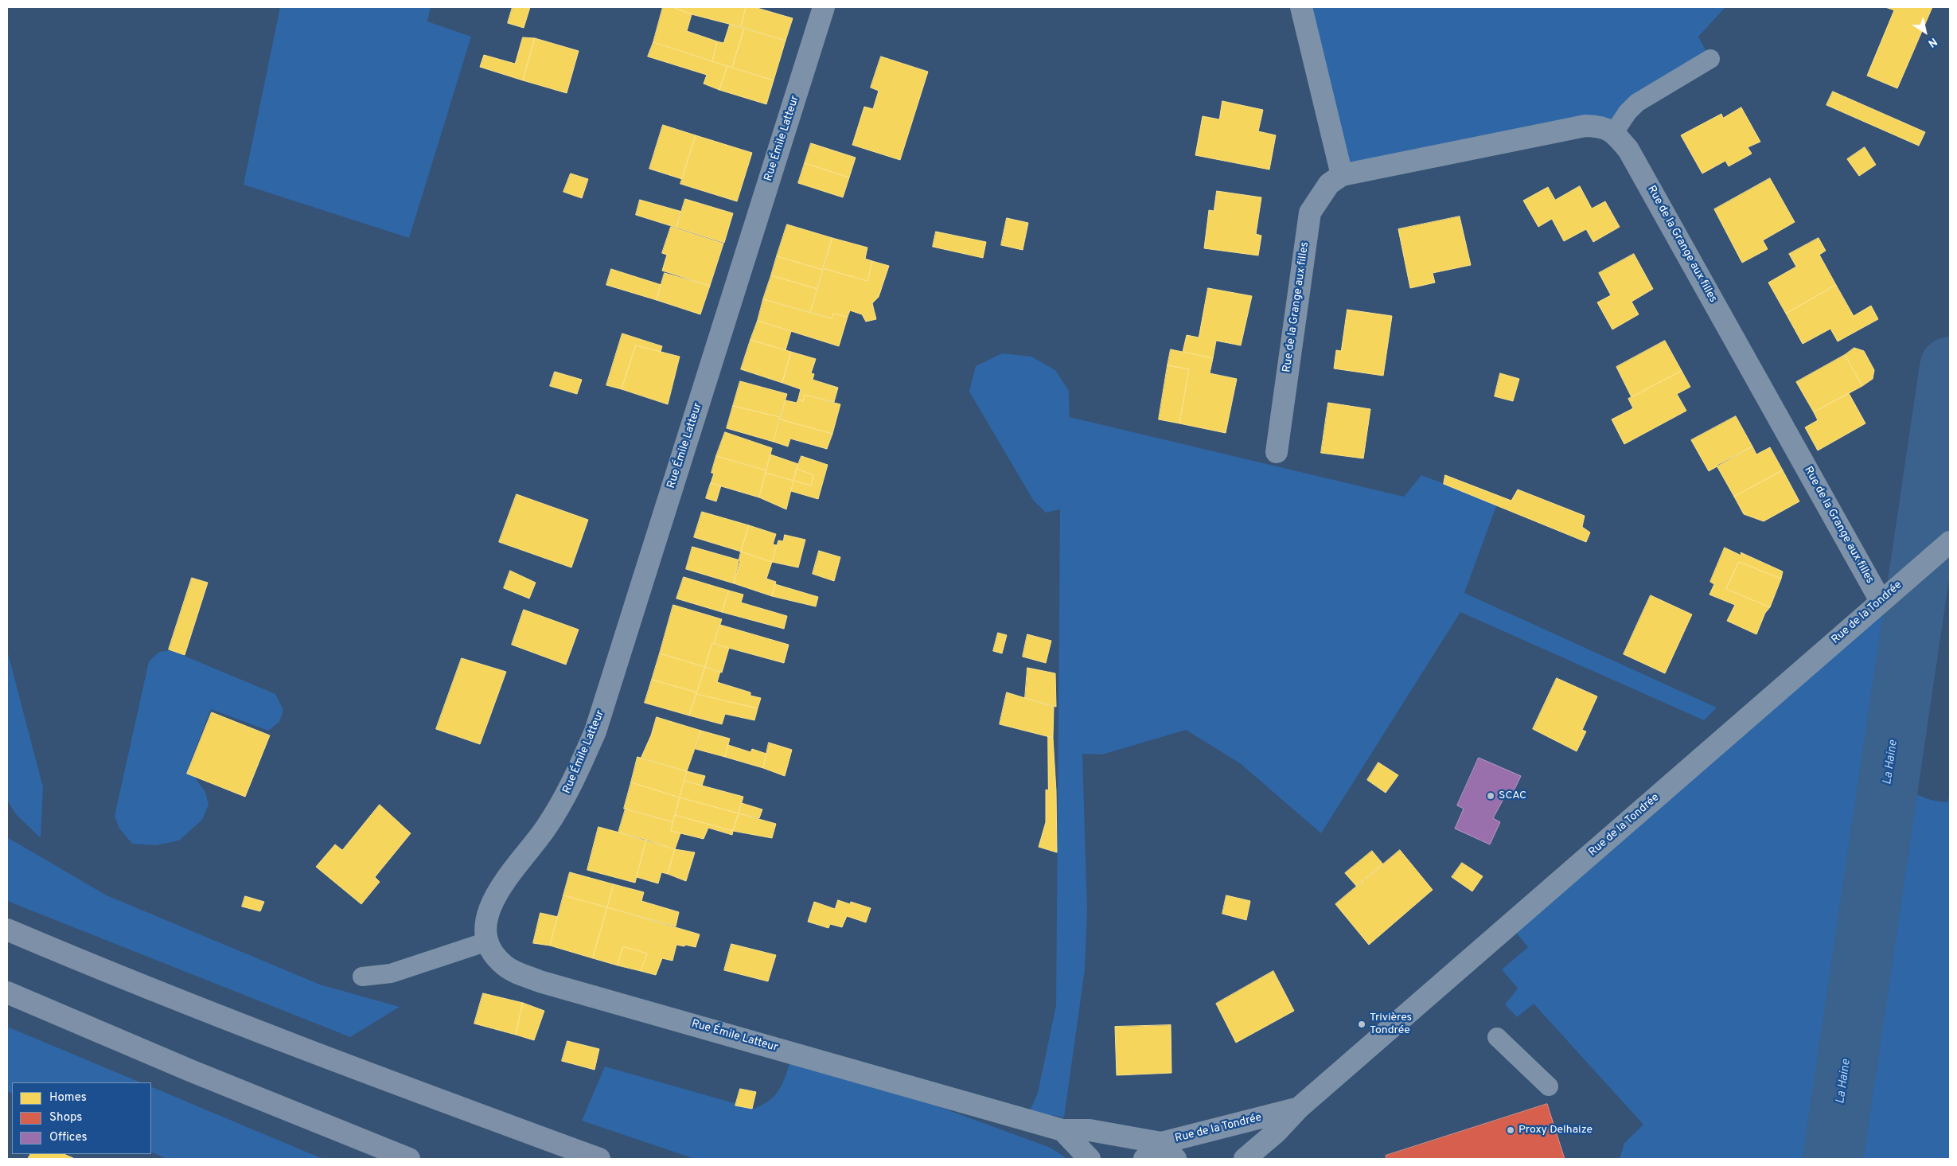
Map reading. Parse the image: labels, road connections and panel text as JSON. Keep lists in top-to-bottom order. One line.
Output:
{"streets":{"street":["Rue Émile Latteur","Rue de la Grange aux filles","Rue de la Tondrée"]},"crossings":[["Rue Émile Latteur","Rue de la Tondrée"],["Rue de la Grange aux filles","Rue de la Tondrée"]],"water":["La Haine"],"places":["SCAC","Trivières Tondrée","Proxy Delhaize"],"legend":["Homes","Shops","Offices"],"north":"bottom right"}
